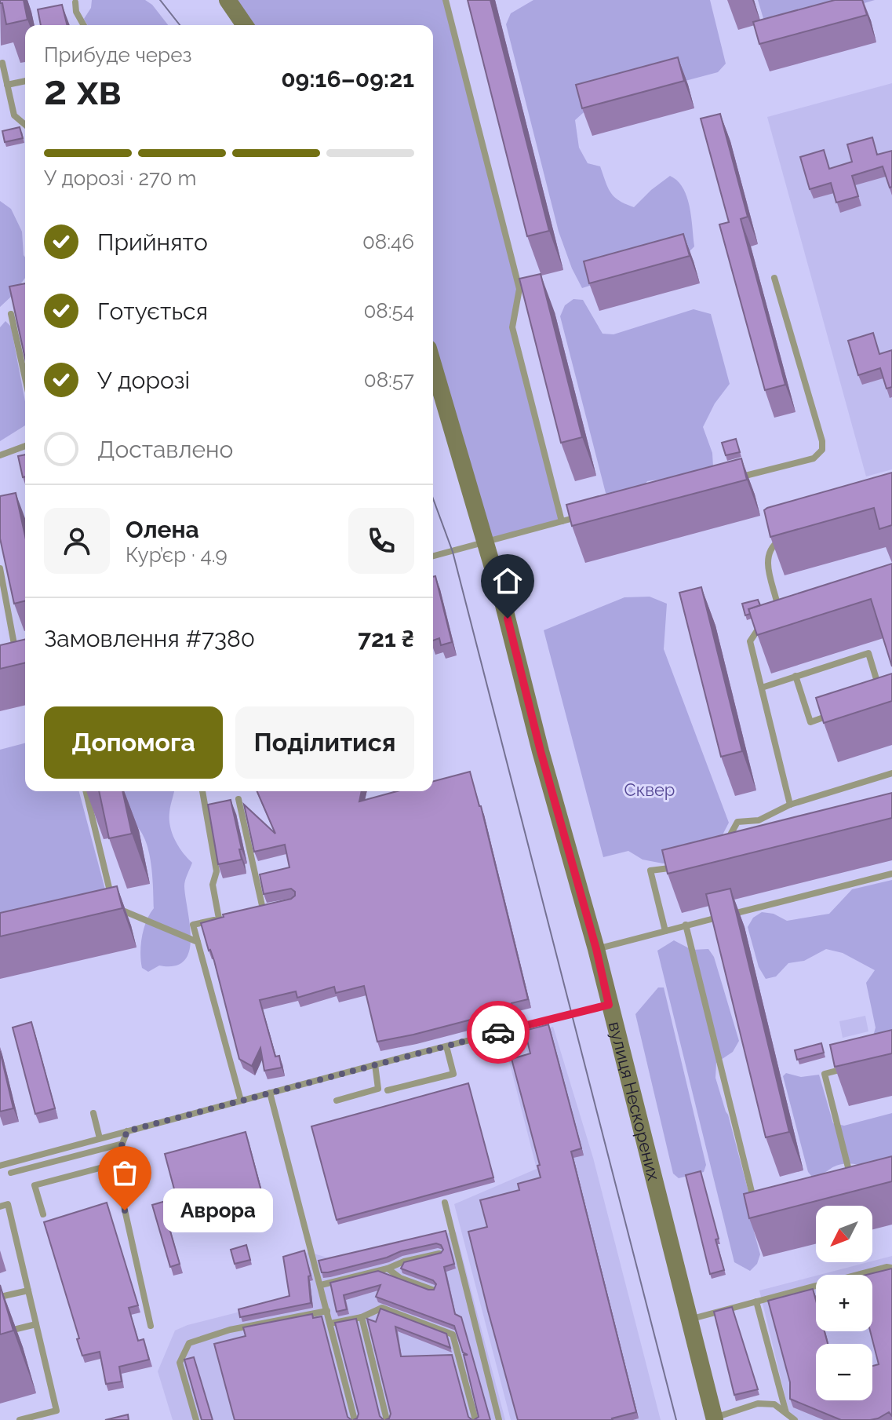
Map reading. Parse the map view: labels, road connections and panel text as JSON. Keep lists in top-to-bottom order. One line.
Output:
{"streets":{"main road":["вулиця Нескорених"]},"parks":["Сквер"],"places":["Аврора"],"north":"bottom left","page":{"heading":["2 хв","Прибуде через","09:16–09:21"],"panel":["Олена","Кур’єр · 4.9","Замовлення #7380","721 ₴"],"bar":"У дорозі · 270 m","list":[["Прийнято","08:46"],["Готується","08:54"],["У дорозі","08:57"],"Доставлено"],"buttons":["Допомога","Поділитися"],"bubble":"Аврора","map_buttons":["+","−"]}}
